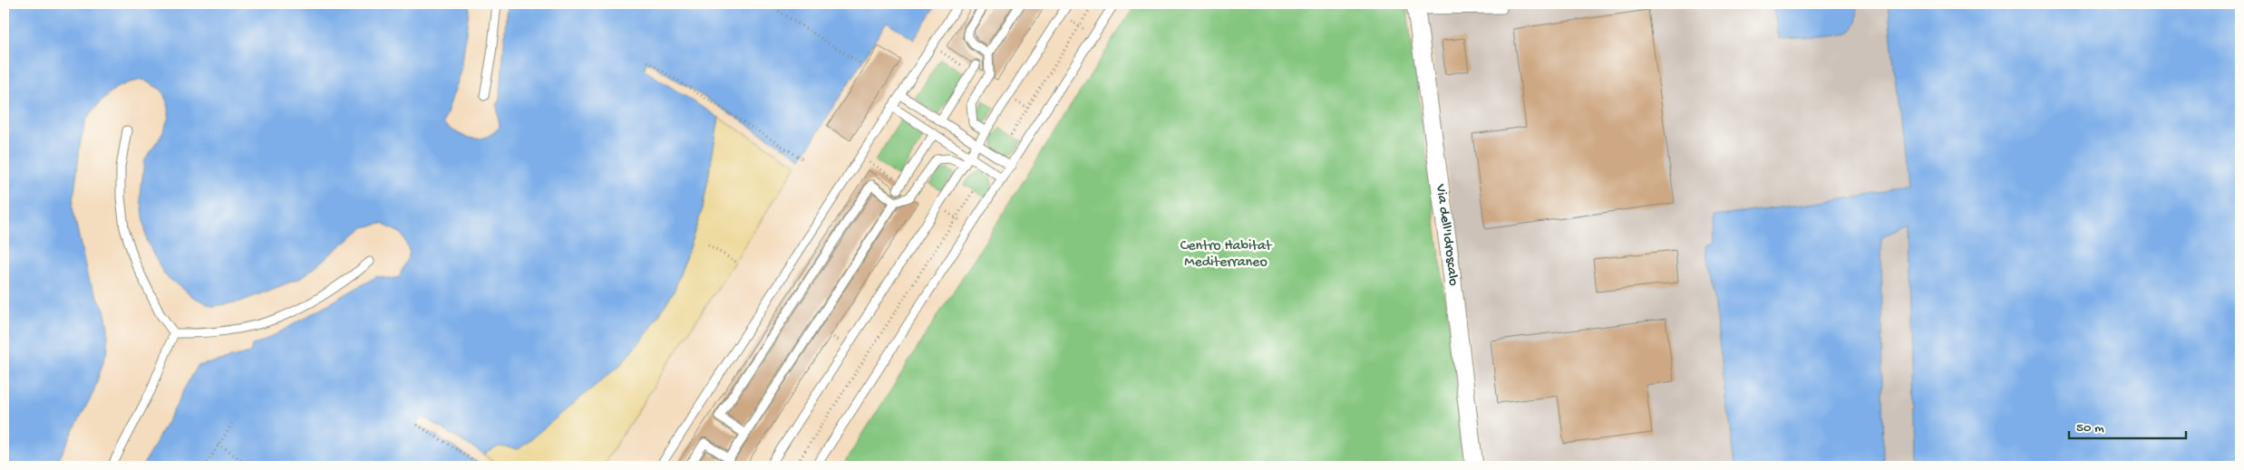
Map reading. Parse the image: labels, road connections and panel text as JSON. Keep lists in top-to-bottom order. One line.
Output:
{"streets":{"street":["Via dell'Idroscalo"]},"parks":["Centro Habitat Mediterraneo"],"scale_bar":"50 m"}
